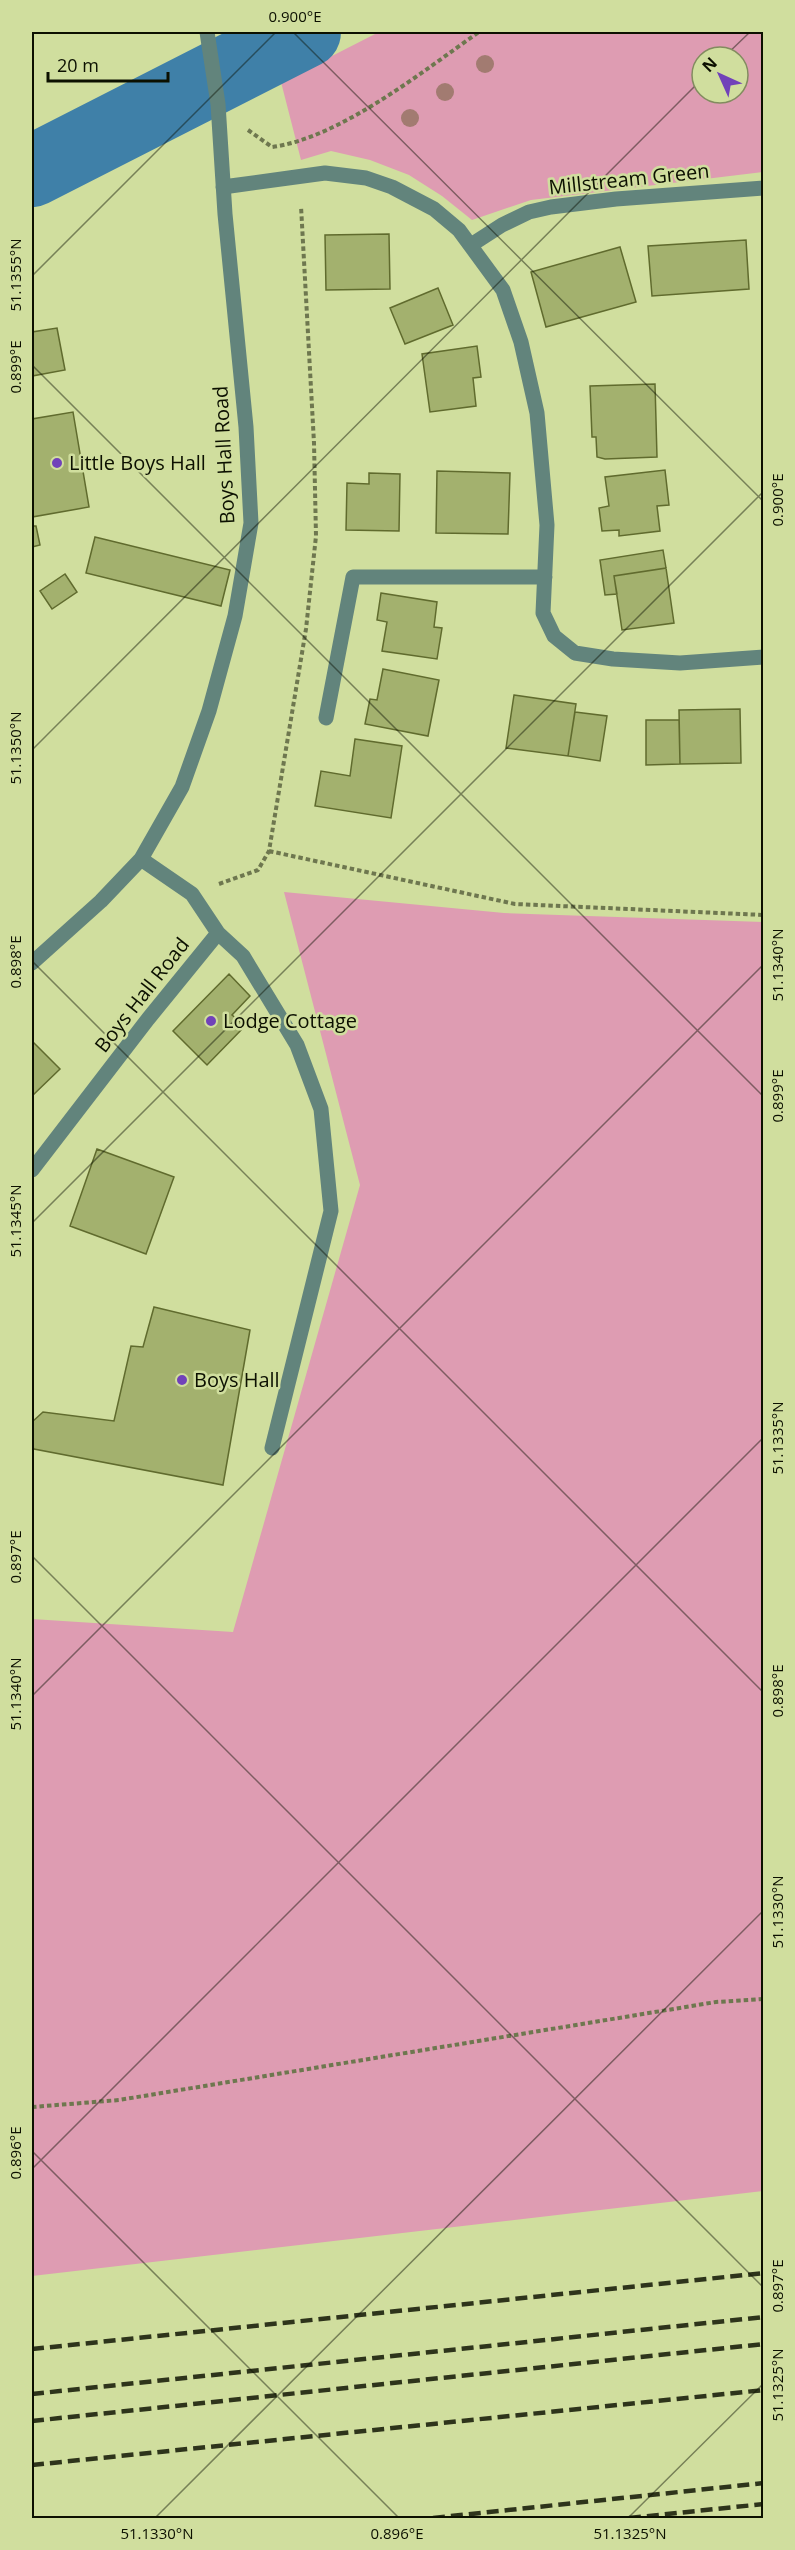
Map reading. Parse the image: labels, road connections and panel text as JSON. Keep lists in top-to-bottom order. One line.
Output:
{"streets":{"street":["Millstream Green","Boys Hall Road"]},"places":["Little Boys Hall","Lodge Cottage","Boys Hall"],"scale_bar":"20 m","north":"top left","coordinates":["0.900°E","51.1355°N","0.899°E","51.1350°N","0.898°E","51.1340°N","51.1345°N","51.1335°N","0.897°E","51.1330°N","0.896°E","51.1325°N"]}
